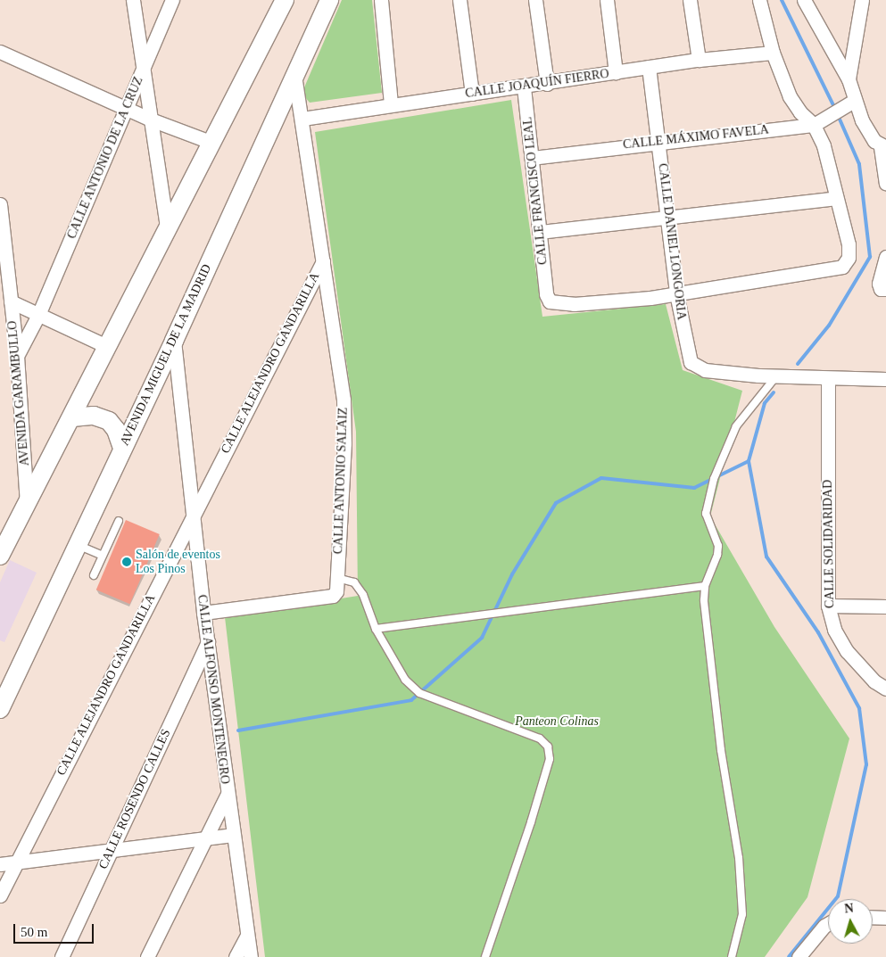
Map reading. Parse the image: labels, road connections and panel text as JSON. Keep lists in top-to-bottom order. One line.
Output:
{"streets":{"main road":["AVENIDA MIGUEL DE LA MADRID"],"street":["CALLE JOAQUÍN FIERRO","CALLE MÁXIMO FAVELA","CALLE ANTONIO DE LA CRUZ","CALLE FRANCISCO LEAL","CALLE DANIEL LONGORIA","CALLE ALEJANDRO GANDARILLA","AVENIDA GARAMBULLO","CALLE ANTONIO SALAIZ","CALLE SOLIDARIDAD","CALLE ALFONSO MONTENEGRO","CALLE ROSENDO CALLES"]},"crossings":[["CALLE JOAQUÍN FIERRO","CALLE FRANCISCO LEAL"],["CALLE JOAQUÍN FIERRO","CALLE DANIEL LONGORIA"],["CALLE JOAQUÍN FIERRO","CALLE ANTONIO SALAIZ"],["CALLE MÁXIMO FAVELA","CALLE FRANCISCO LEAL"],["CALLE MÁXIMO FAVELA","CALLE DANIEL LONGORIA"],["CALLE ANTONIO DE LA CRUZ","AVENIDA GARAMBULLO"],["CALLE FRANCISCO LEAL","CALLE DANIEL LONGORIA"],["AVENIDA MIGUEL DE LA MADRID","CALLE ANTONIO SALAIZ"],["AVENIDA MIGUEL DE LA MADRID","CALLE ALFONSO MONTENEGRO"],["CALLE ALEJANDRO GANDARILLA","CALLE ANTONIO SALAIZ"],["CALLE ALEJANDRO GANDARILLA","CALLE ALFONSO MONTENEGRO"],["CALLE ANTONIO SALAIZ","CALLE ALFONSO MONTENEGRO"],["CALLE ALFONSO MONTENEGRO","CALLE ROSENDO CALLES"]],"parks":["Panteon Colinas"],"places":["Salón de eventos Los Pinos"],"scale_bar":"50 m","north":"top"}
